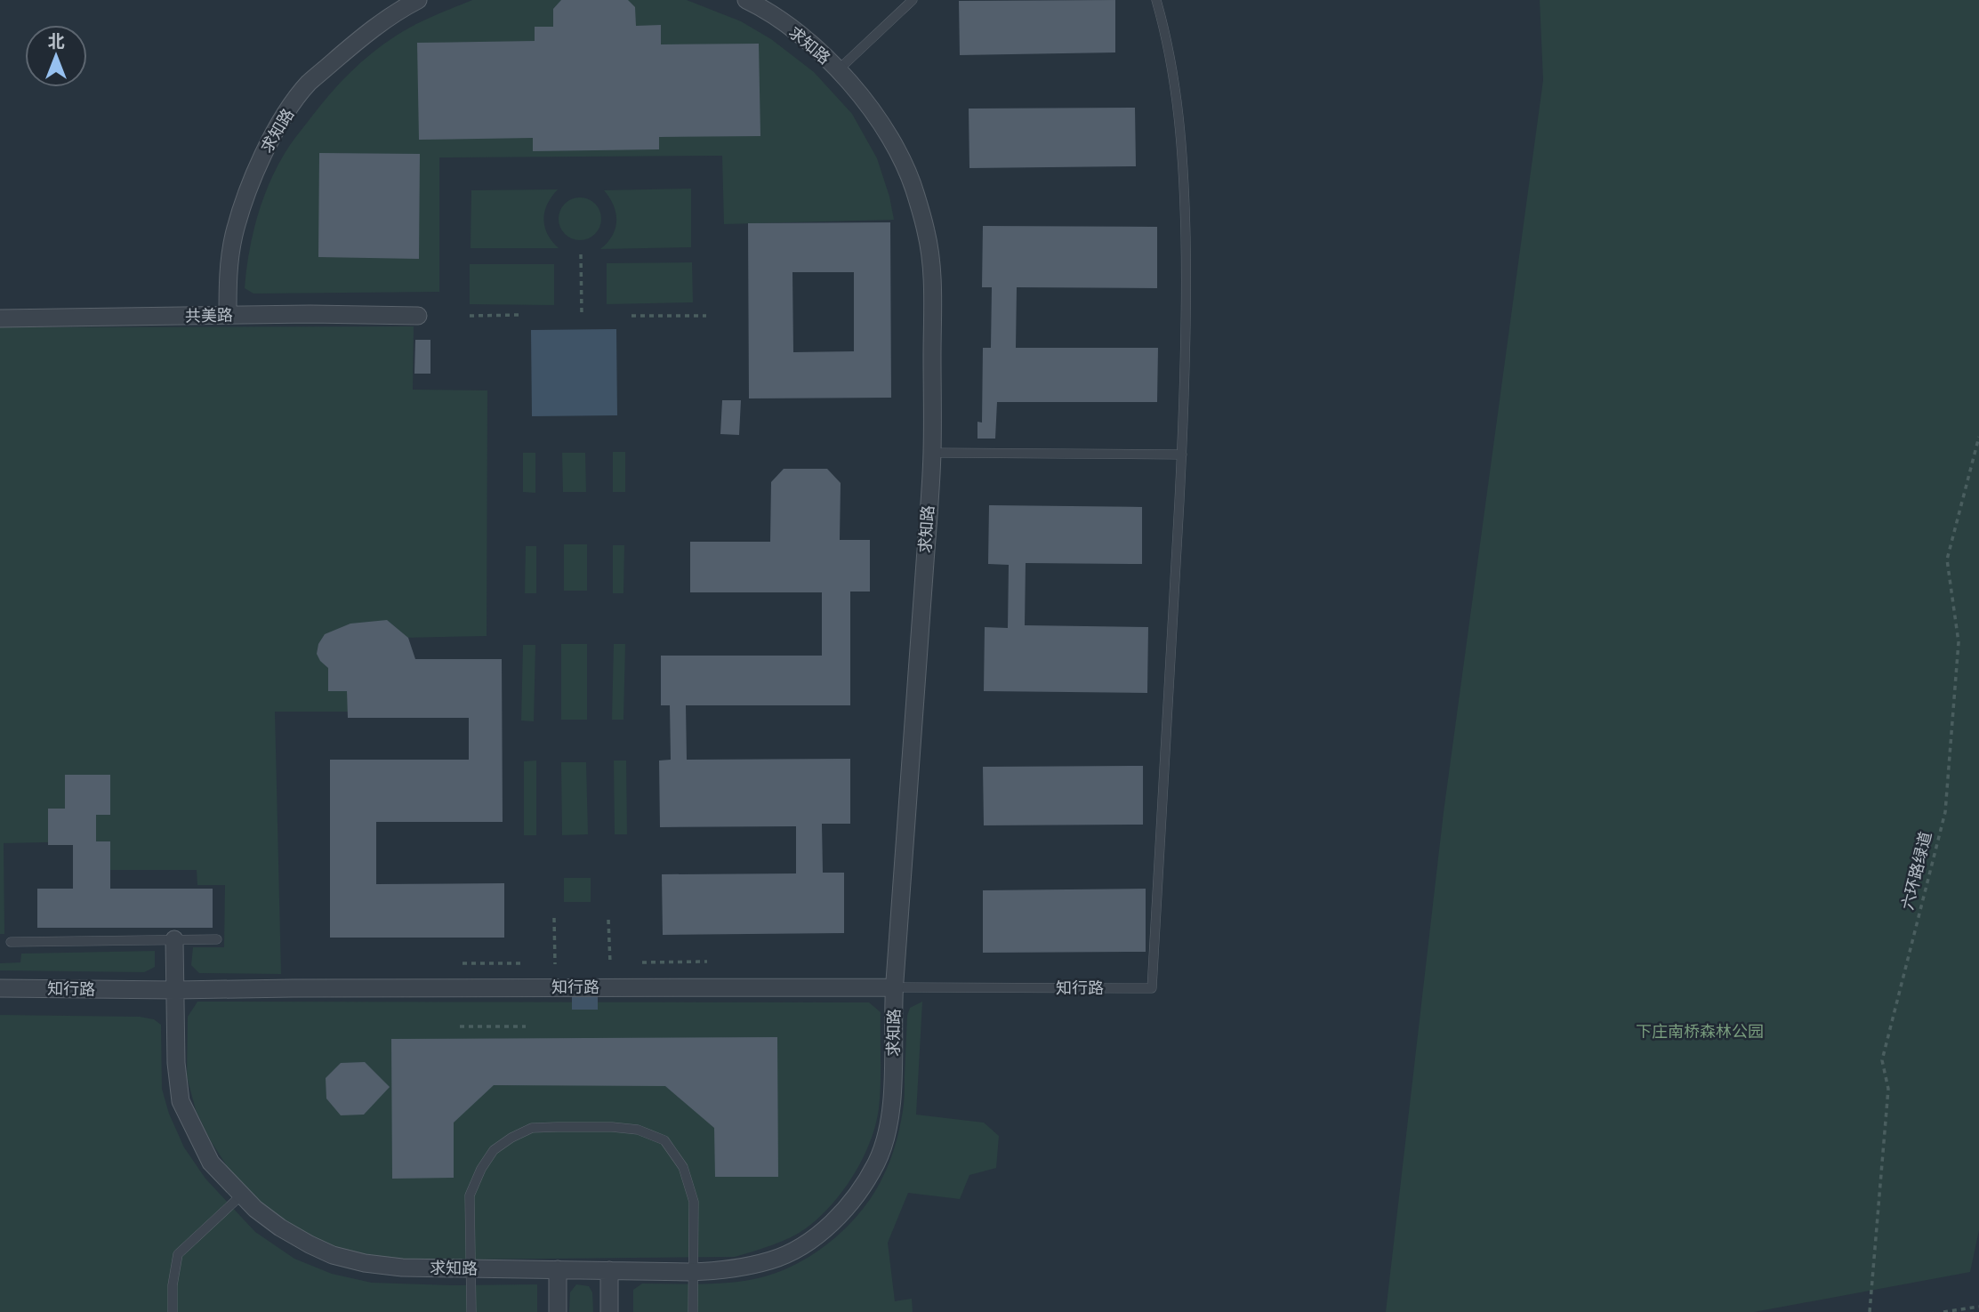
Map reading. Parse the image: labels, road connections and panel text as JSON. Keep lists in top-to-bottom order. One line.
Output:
{"streets":{"street":["求知路","共美路","知行路"],"path":["六环路绿道"]},"crossings":[["求知路","共美路"],["求知路","知行路"]],"parks":["下庄南桥森林公园"],"north":"top"}
